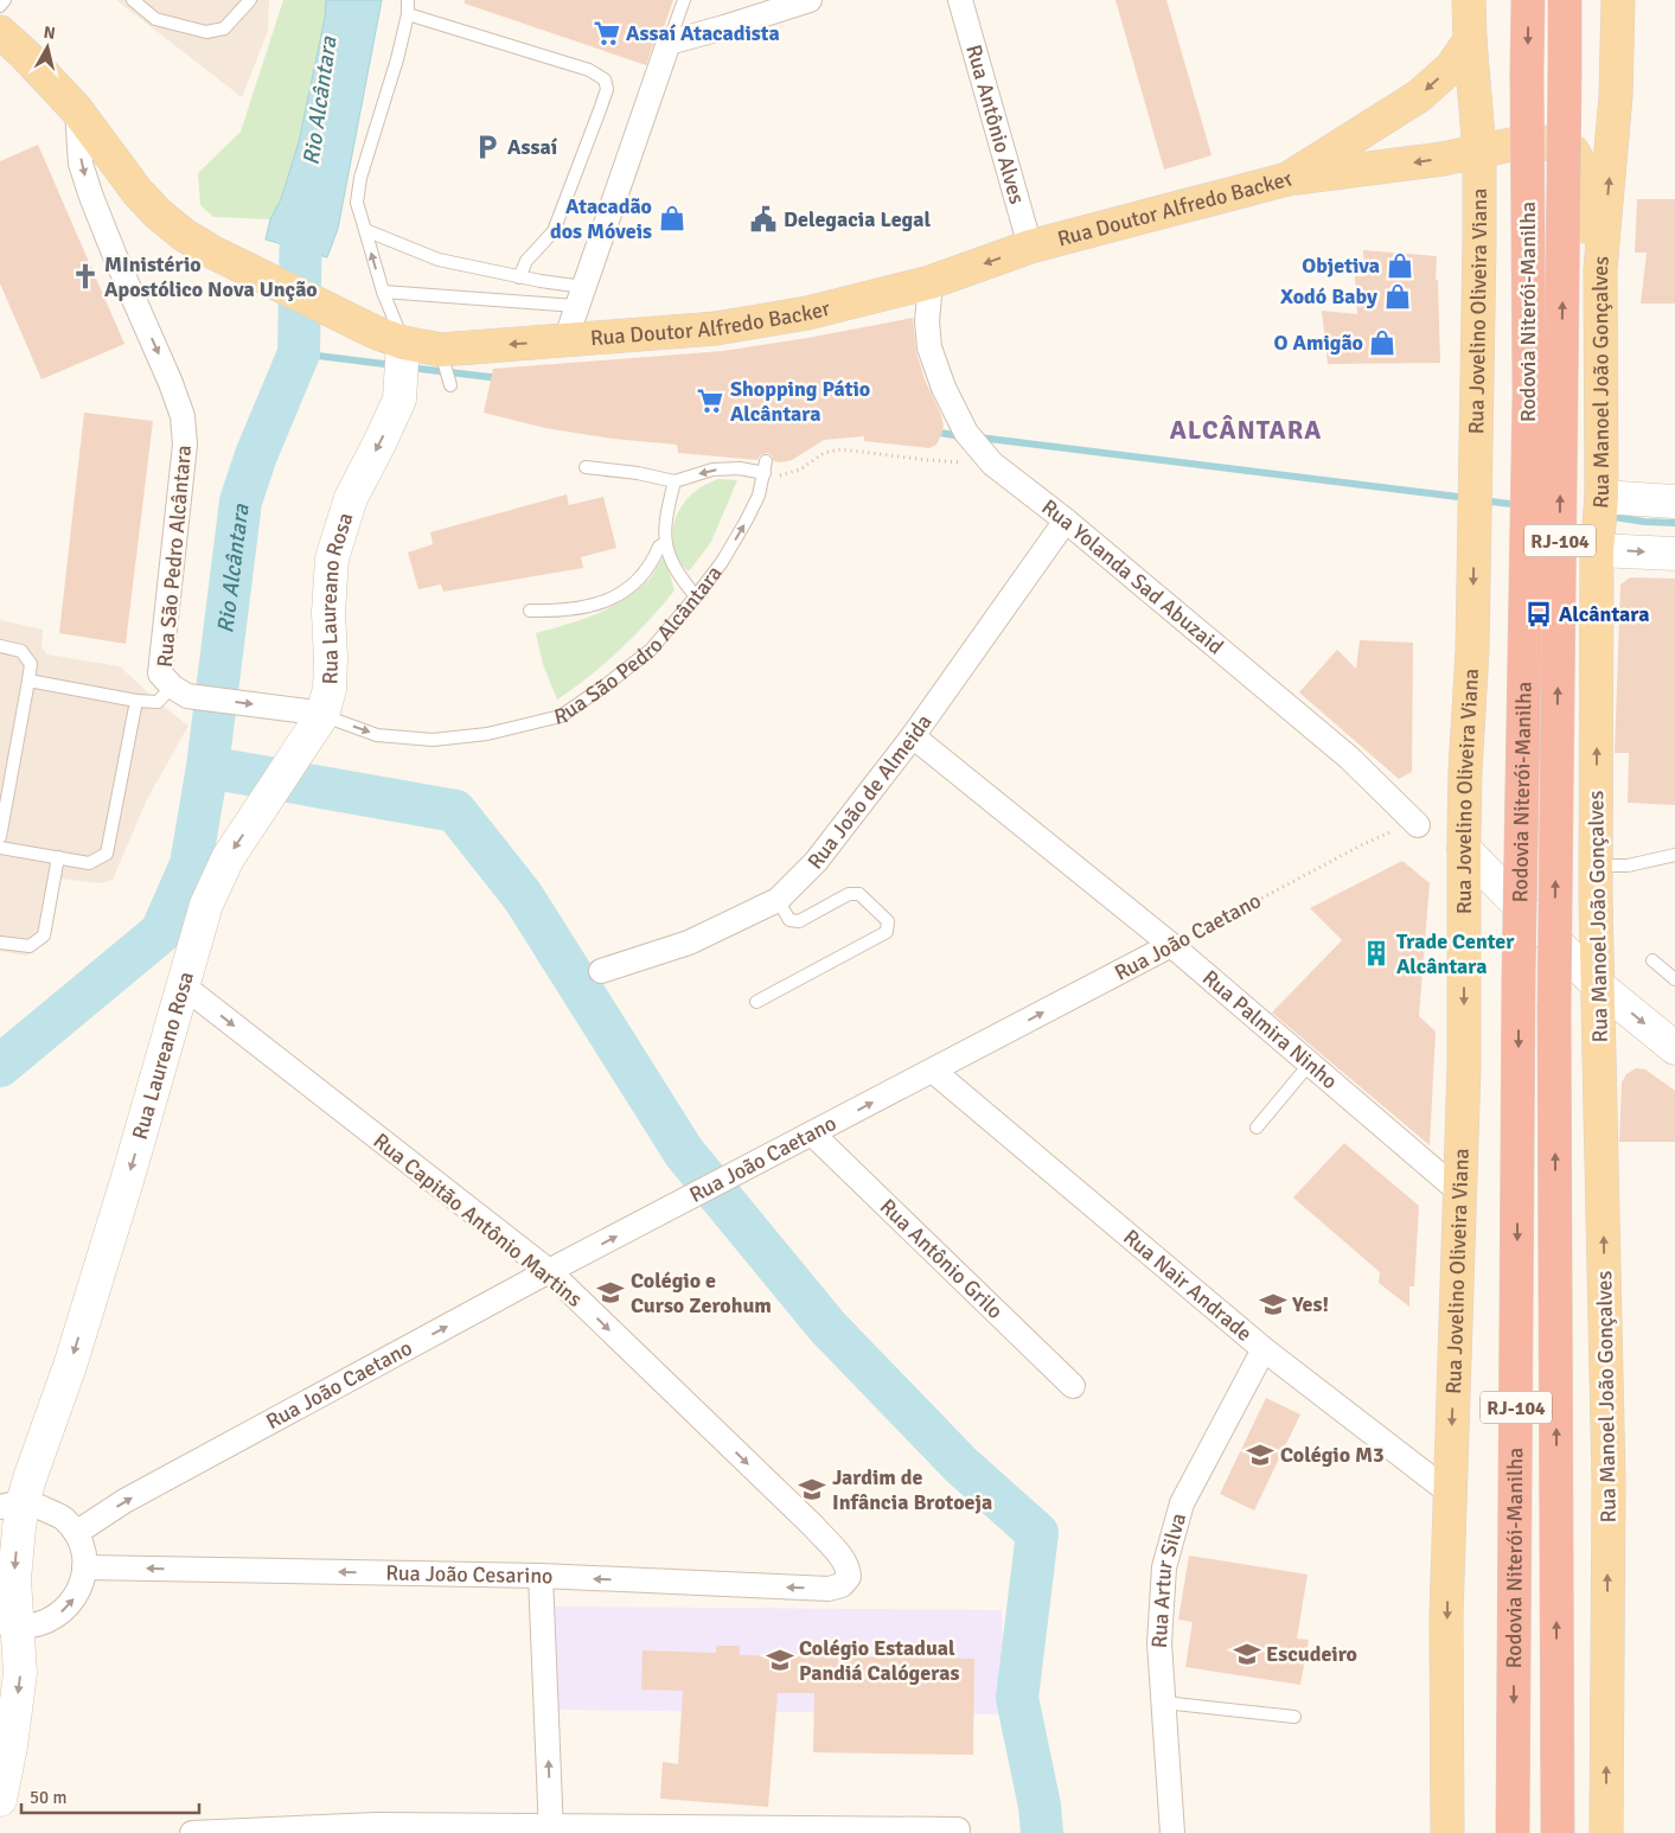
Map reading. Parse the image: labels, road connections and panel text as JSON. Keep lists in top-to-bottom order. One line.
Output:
{"streets":{"highway":["Rodovia Niterói-Manilha","RJ-104"],"main road":["Rua Doutor Alfredo Backer","Rua Jovelino Oliveira Viana","Rua Manoel João Gonçalves","Rua Laureano Rosa"],"street":["Rua Antônio Alves","Rua São Pedro Alcântara","Rua Yolanda Sad Abuzaid","Rua João de Almeida","Rua João Caetano","Rua Palmira Ninho","Rua Capitão Antônio Martins","Rua Antônio Grilo","Rua Nair Andrade","Rua João Cesarino","Rua Artur Silva"]},"crossings":[["Rua Antônio Alves","Rua Doutor Alfredo Backer"],["Rua Doutor Alfredo Backer","Rua Jovelino Oliveira Viana"],["Rua Doutor Alfredo Backer","Rua São Pedro Alcântara"],["Rua Doutor Alfredo Backer","Rua Yolanda Sad Abuzaid"],["Rua Doutor Alfredo Backer","Rua Laureano Rosa"],["Rua Jovelino Oliveira Viana","Rua Palmira Ninho"],["Rua Jovelino Oliveira Viana","Rua Nair Andrade"],["Rua São Pedro Alcântara","Rua Laureano Rosa"],["Rua Yolanda Sad Abuzaid","Rua João de Almeida"],["Rua Yolanda Sad Abuzaid","Rua João Caetano"],["Rua Laureano Rosa","Rua Capitão Antônio Martins"],["Rua João de Almeida","Rua Palmira Ninho"],["Rua João Caetano","Rua Palmira Ninho"],["Rua João Caetano","Rua Capitão Antônio Martins"],["Rua João Caetano","Rua Antônio Grilo"],["Rua João Caetano","Rua Nair Andrade"],["Rua Capitão Antônio Martins","Rua João Cesarino"],["Rua Nair Andrade","Rua Artur Silva"]],"one_way":["Rua Jovelino Oliveira Viana","Rua Manoel João Gonçalves","Rua Laureano Rosa","Rua João Caetano","Rua Capitão Antônio Martins","Rua João Cesarino"],"districts":["ALCÂNTARA"],"water":["Rio Alcântara"],"places":{"supermarket":["Assaí Atacadista","Shopping Pátio Alcântara"],"parking":["Assaí"],"shop":["Atacadão dos Móveis","Objetiva","Xodó Baby","O Amigão"],"public building":["Delegacia Legal"],"church":["MInistério Apostólico Nova Unção"],"bus stop":["Alcântara"],"building":["Trade Center Alcântara"],"school or university":["Colégio e Curso Zerohum","Yes!","Colégio M3","Jardim de Infância Brotoeja","Escudeiro","Colégio Estadual Pandiá Calógeras"]},"scale_bar":"50 m","north":"top"}
